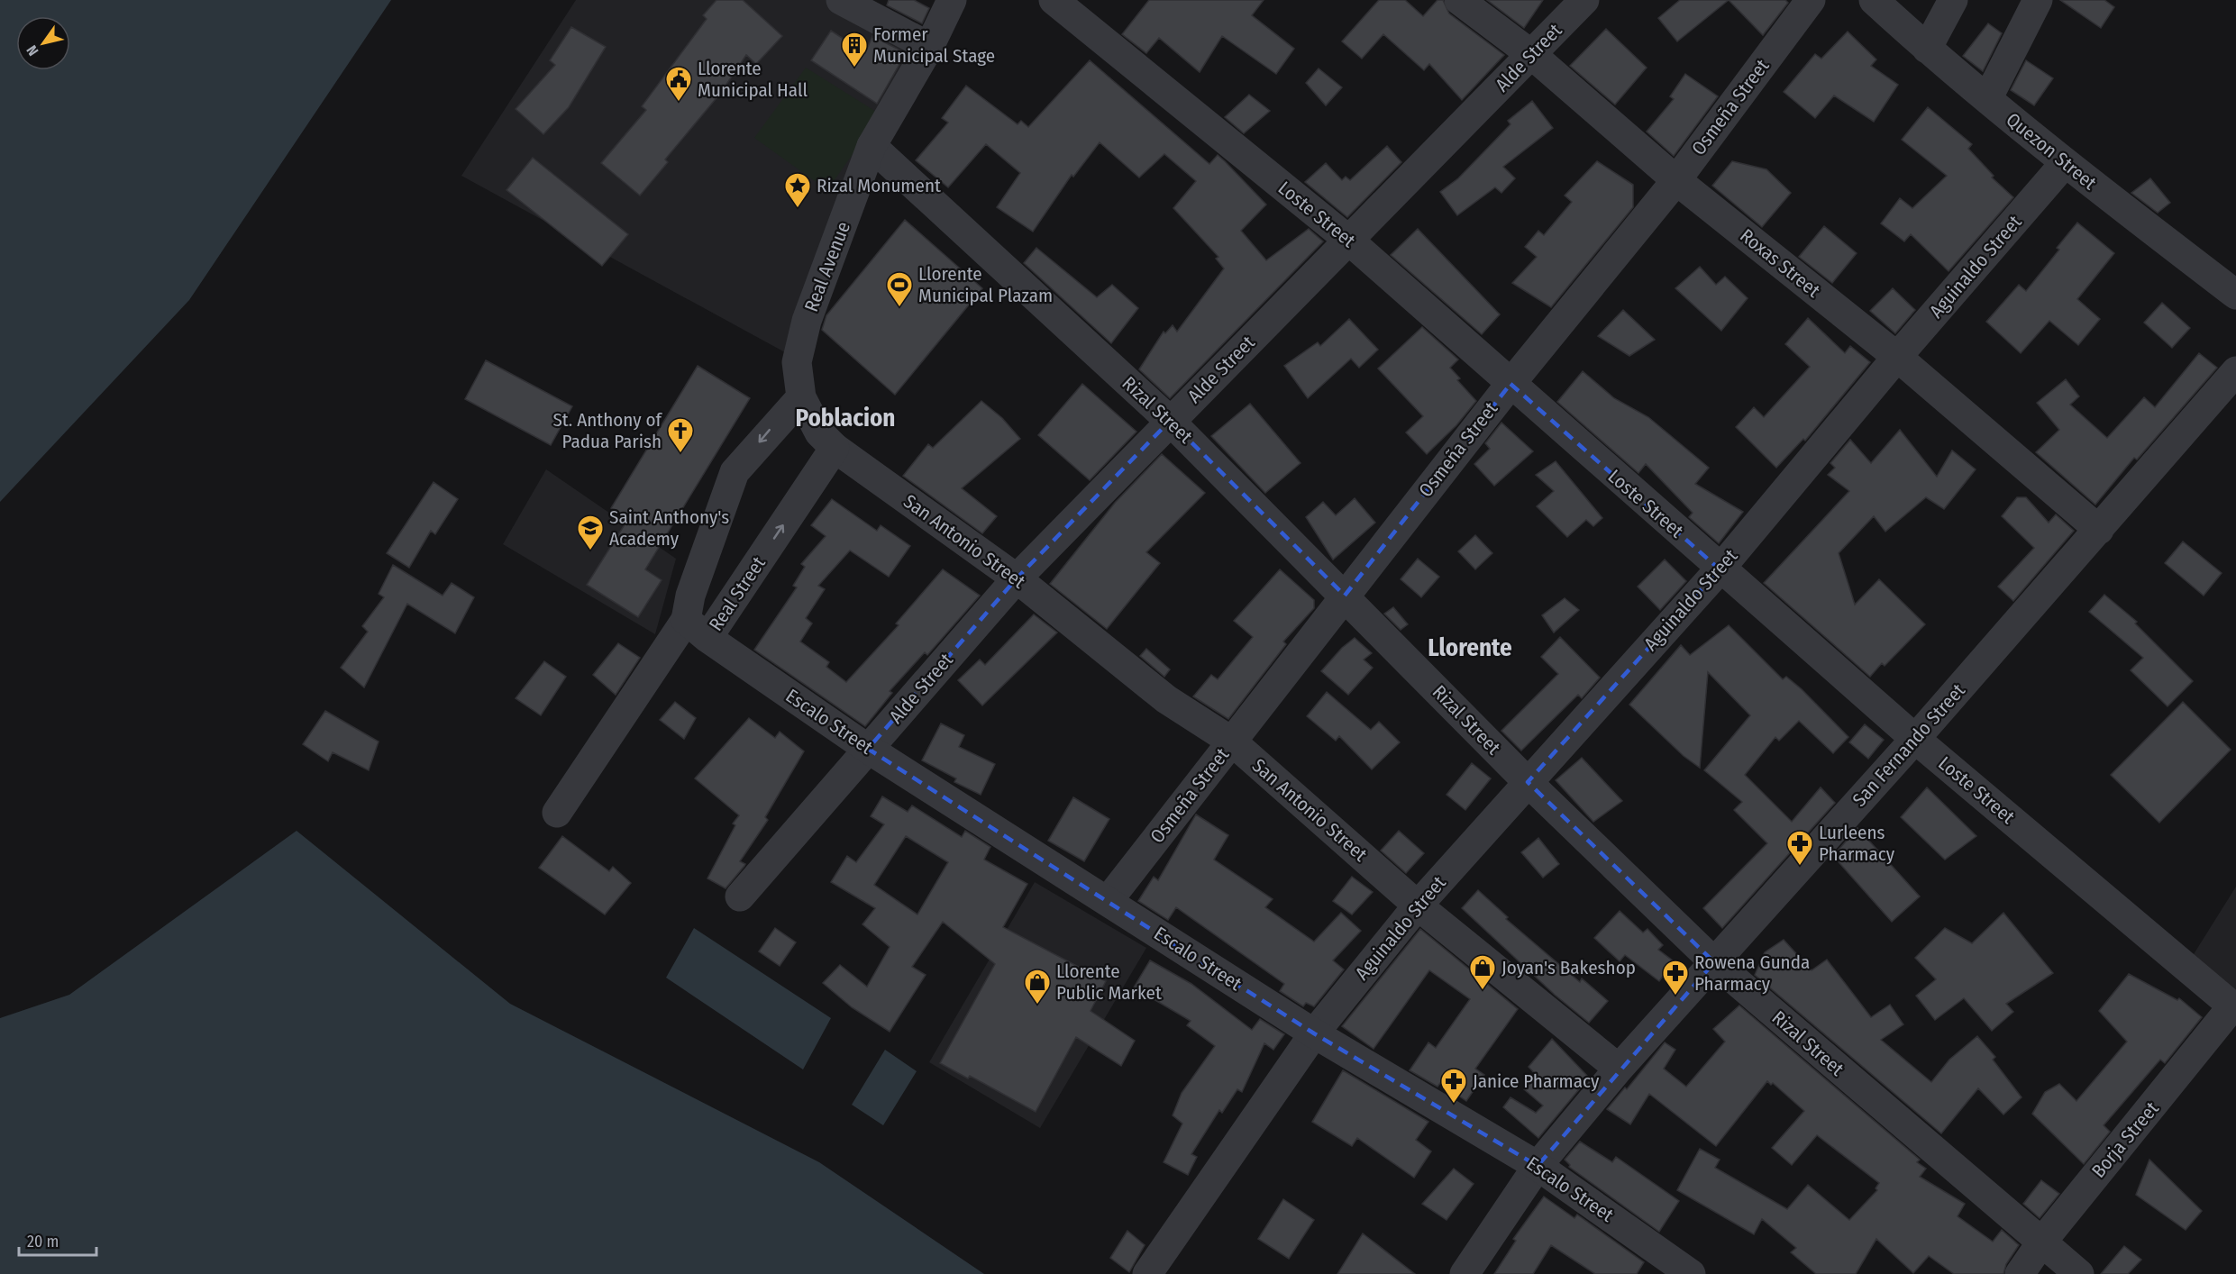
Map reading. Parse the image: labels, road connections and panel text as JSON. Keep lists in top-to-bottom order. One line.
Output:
{"streets":{"street":["Alde Street","Osmeña Street","Quezon Street","Loste Street","Roxas Street","Real Avenue","Aguinaldo Street","Rizal Street","San Antonio Street","Real Street","Escalo Street","San Fernando Street","Borja Street"]},"crossings":[["Alde Street","Loste Street"],["Alde Street","Roxas Street"],["Alde Street","Rizal Street"],["Alde Street","San Antonio Street"],["Alde Street","Escalo Street"],["Osmeña Street","Loste Street"],["Osmeña Street","Roxas Street"],["Osmeña Street","Rizal Street"],["Osmeña Street","San Antonio Street"],["Osmeña Street","Escalo Street"],["Quezon Street","Aguinaldo Street"],["Loste Street","Aguinaldo Street"],["Loste Street","San Fernando Street"],["Loste Street","Borja Street"],["Roxas Street","Aguinaldo Street"],["Roxas Street","San Fernando Street"],["Real Avenue","Rizal Street"],["Real Avenue","San Antonio Street"],["Real Avenue","Real Street"],["Aguinaldo Street","Rizal Street"],["Aguinaldo Street","San Antonio Street"],["Aguinaldo Street","Escalo Street"],["Rizal Street","San Fernando Street"],["Rizal Street","Borja Street"],["San Antonio Street","Real Street"],["San Antonio Street","San Fernando Street"],["Real Street","Escalo Street"],["Escalo Street","San Fernando Street"]],"districts":["Poblacion","Llorente"],"places":{"building":["Former Municipal Stage"],"public building":["Llorente Municipal Hall"],"place":["Rizal Monument"],"sports":["Llorente Municipal Plazam"],"church":["St. Anthony of Padua Parish"],"school or university":["Saint Anthony's Academy"],"pharmacy":["Lurleens Pharmacy","Rowena Gunda Pharmacy","Janice Pharmacy"],"shop":["Joyan's Bakeshop","Llorente Public Market"]},"scale_bar":"20 m","north":"bottom left"}
